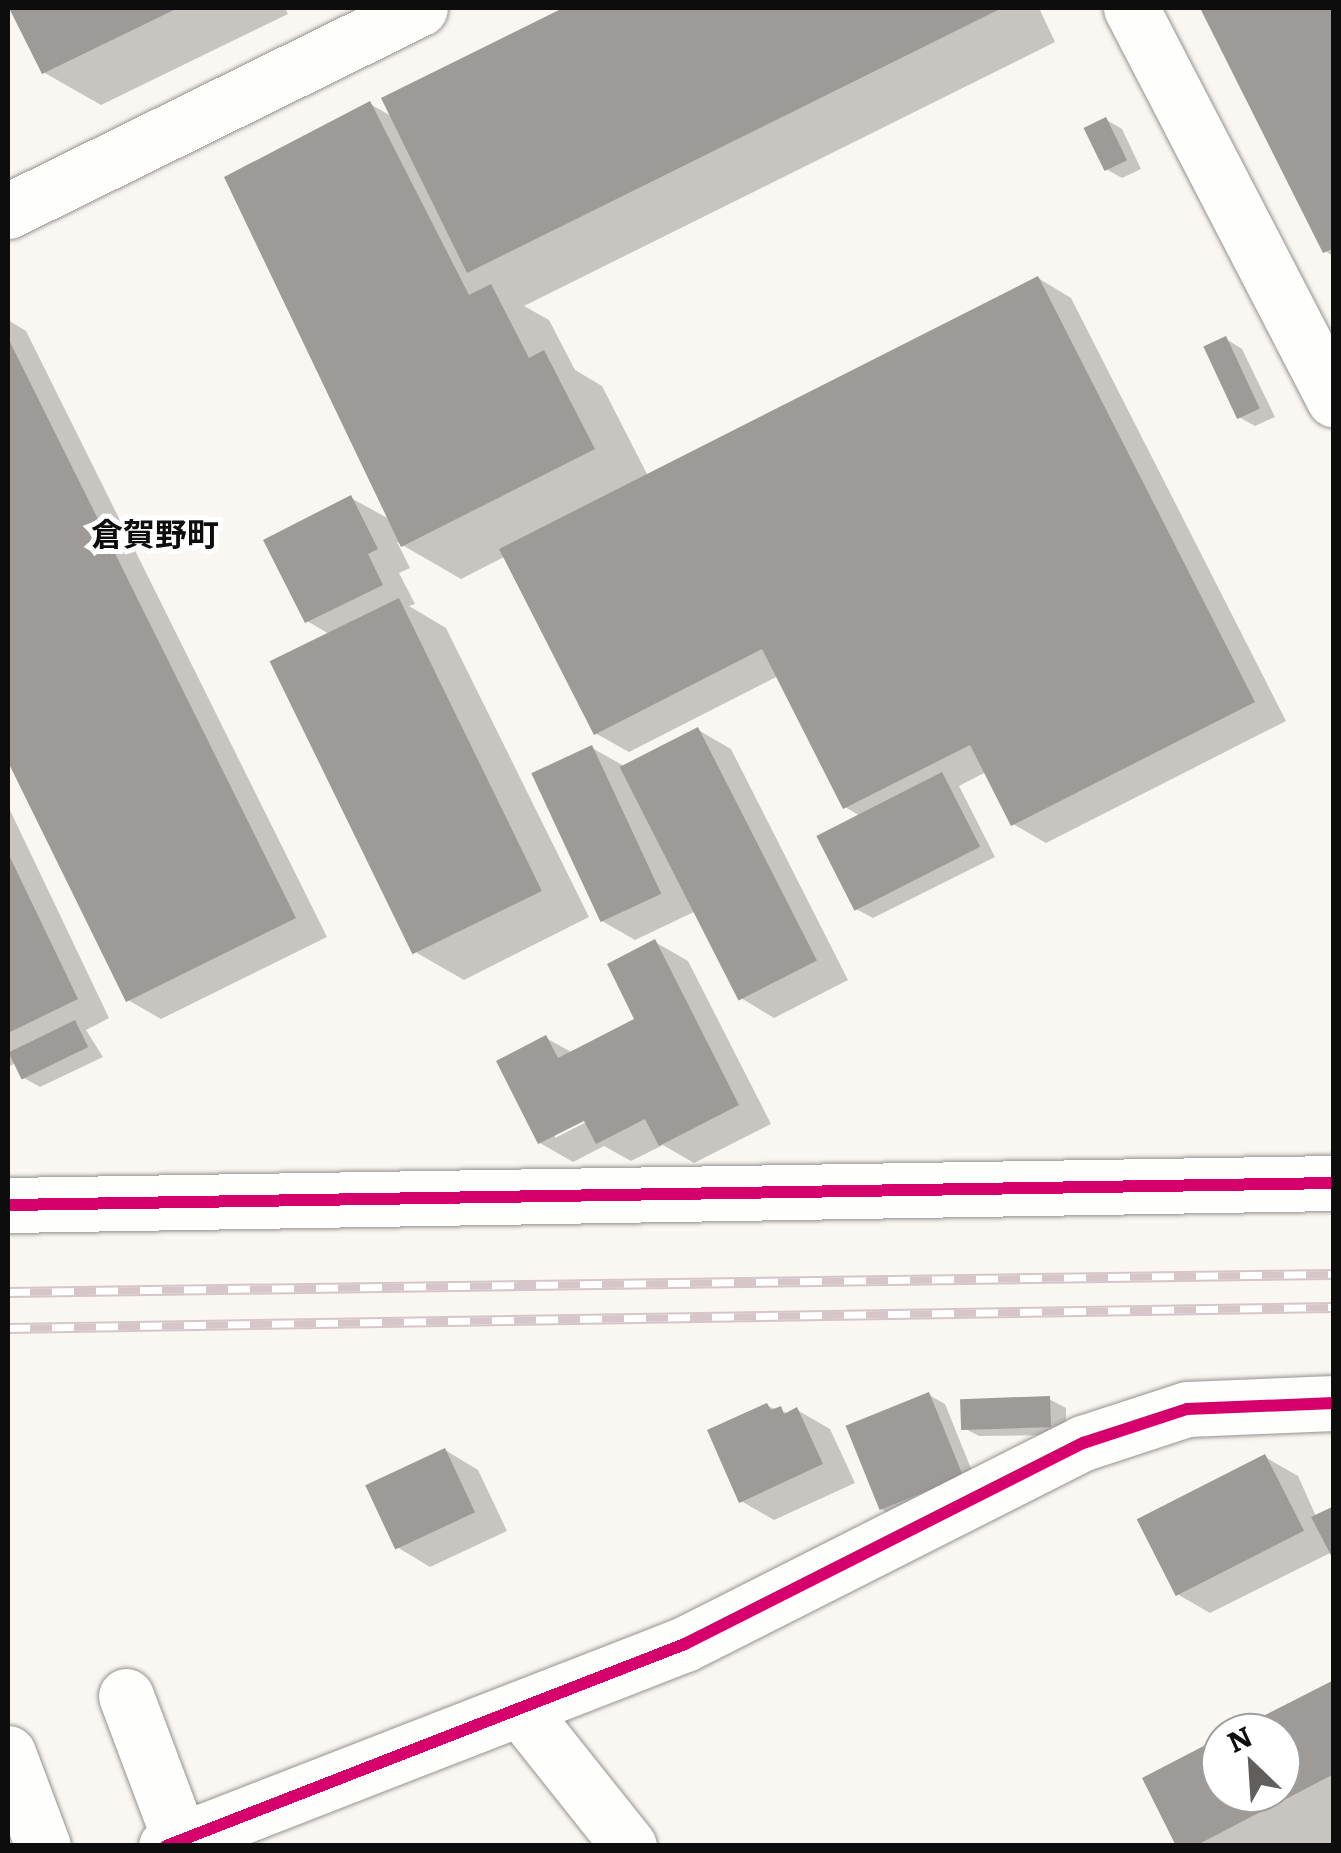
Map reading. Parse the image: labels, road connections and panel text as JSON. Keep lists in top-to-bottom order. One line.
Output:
{"districts":["倉賀野町"],"north":"top left"}
